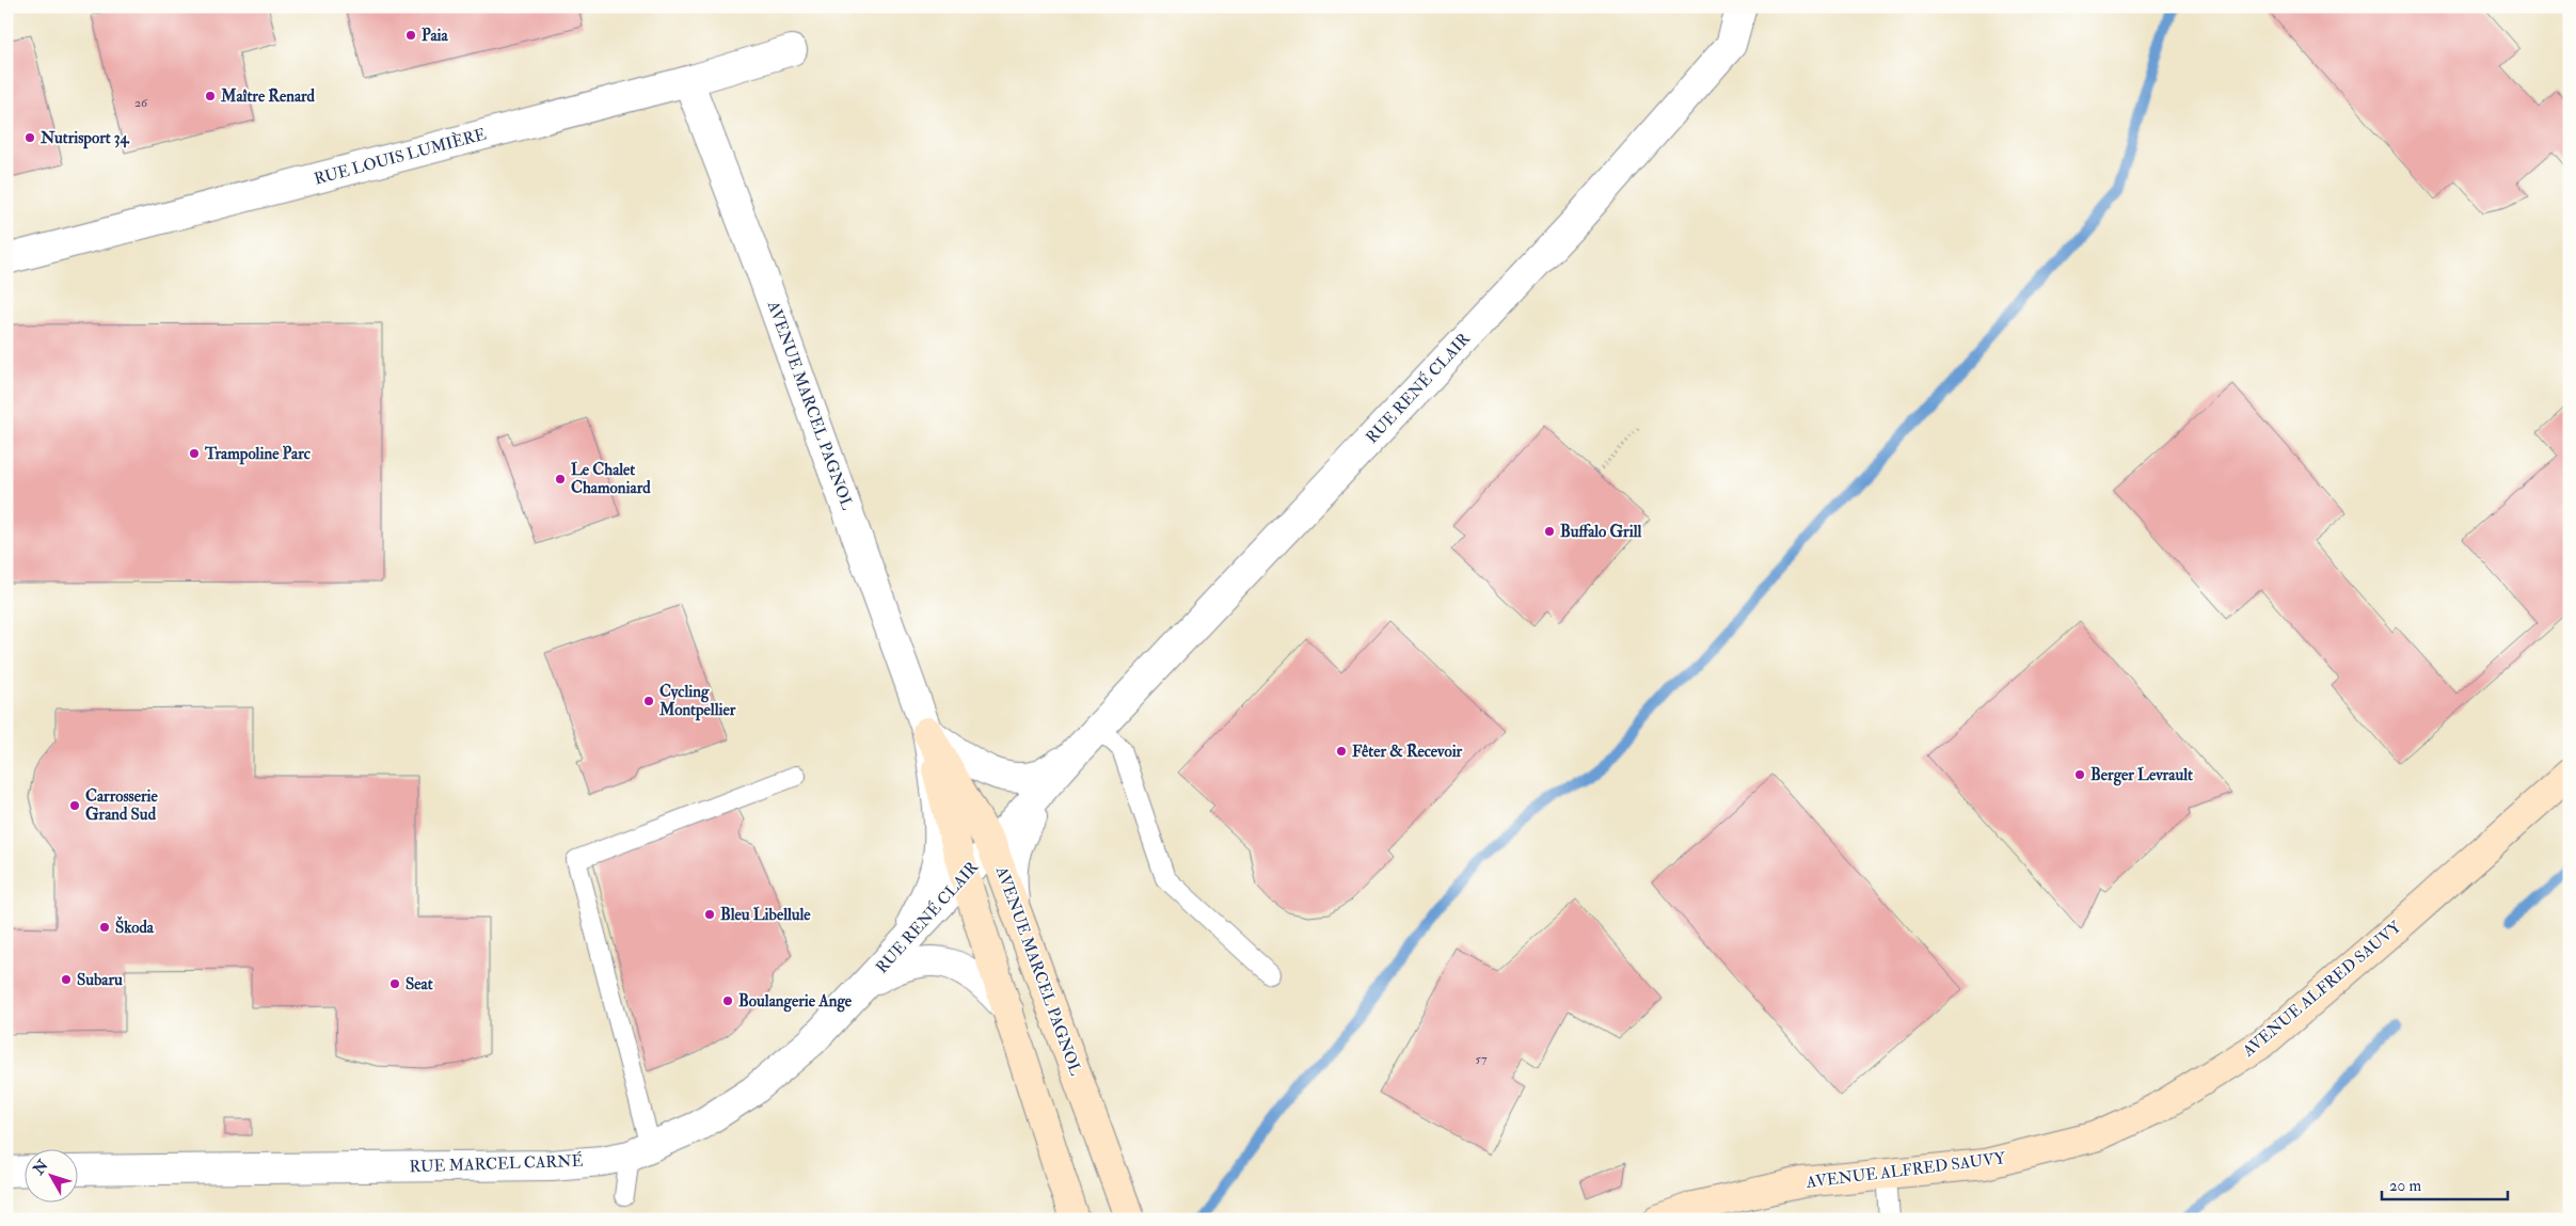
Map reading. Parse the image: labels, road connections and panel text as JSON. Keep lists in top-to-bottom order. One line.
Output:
{"streets":{"street":["RUE LOUIS LUMIÈRE","RUE RENÉ CLAIR","AVENUE MARCEL PAGNOL","AVENUE ALFRED SAUVY","RUE MARCEL CARNÉ"]},"crossings":[["RUE LOUIS LUMIÈRE","AVENUE MARCEL PAGNOL"],["RUE RENÉ CLAIR","AVENUE MARCEL PAGNOL"],["RUE RENÉ CLAIR","RUE MARCEL CARNÉ"]],"places":["Paia","Maître Renard","Nutrisport 34","Trampoline Parc","Le Chalet Chamoniard","Buffalo Grill","Cycling Montpellier","Fêter & Recevoir","Berger Levrault","Carrosserie Grand Sud","Bleu Libellule","Škoda","Subaru","Seat","Boulangerie Ange"],"house_numbers":["26","57"],"scale_bar":"20 m","north":"top left"}
